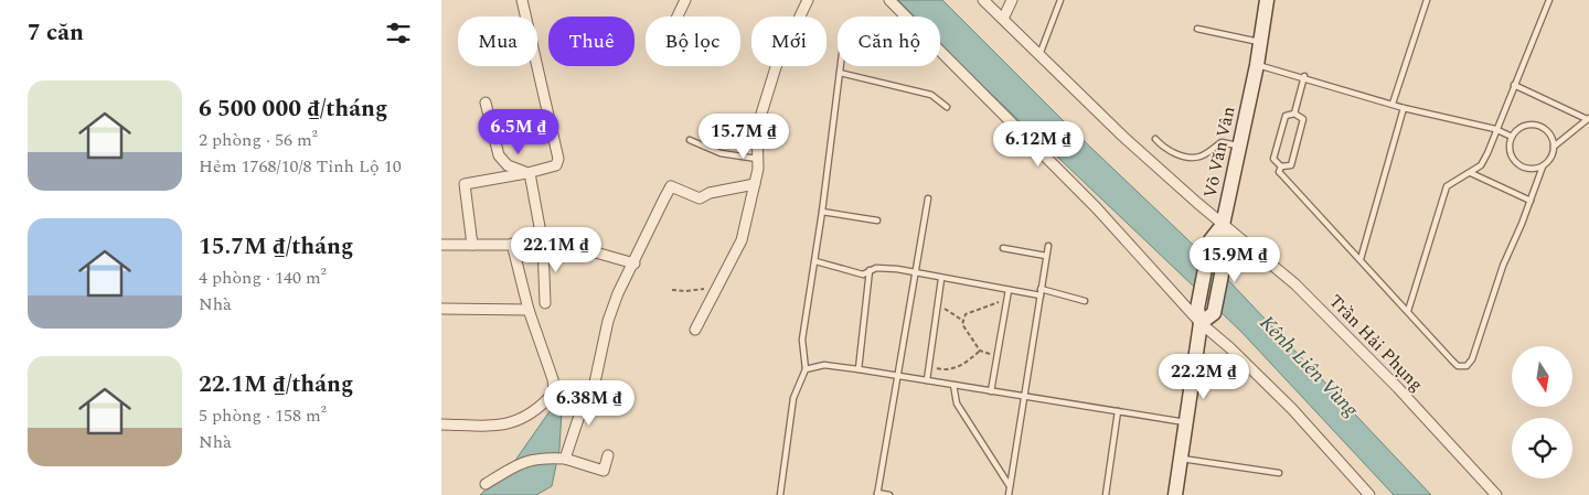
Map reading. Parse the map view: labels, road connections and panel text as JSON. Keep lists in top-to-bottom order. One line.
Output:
{"streets":{"street":["Võ Văn Vân","Trần Hải Phụng"]},"crossings":[["Võ Văn Vân","Trần Hải Phụng"]],"water":["Kênh Liên Vùng"],"north":"bottom","page":{"heading":"7 căn","chip":["Mua","Thuê","Bộ lọc","Mới","Căn hộ"],"list":[{"name":"6 500 000 ₫/tháng","note":"2 phòng · 56 m² · Hẻm 1768/10/8 Tỉnh Lộ 10"},{"name":"15.7M ₫/tháng","note":"4 phòng · 140 m² · Nhà"},{"name":"22.1M ₫/tháng","note":"5 phòng · 158 m² · Nhà"}],"price":["6.5M ₫","15.7M ₫","6.12M ₫","22.1M ₫","15.9M ₫","22.2M ₫","6.38M ₫"]}}
